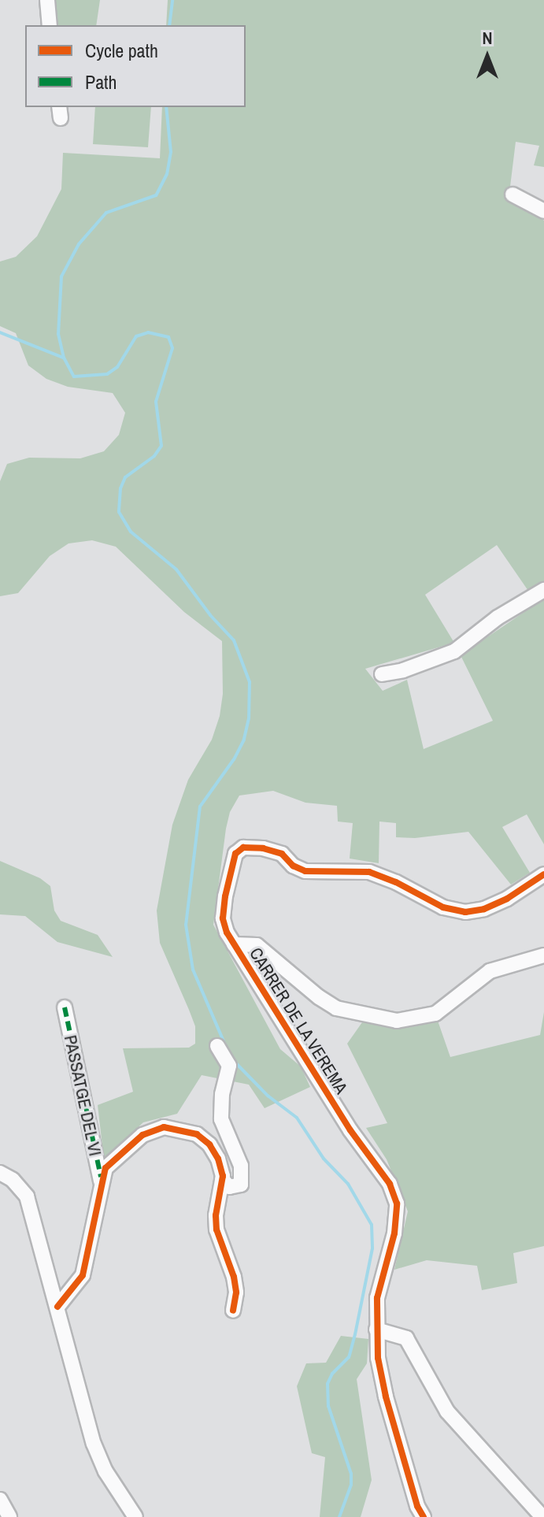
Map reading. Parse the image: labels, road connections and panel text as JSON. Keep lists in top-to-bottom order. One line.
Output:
{"streets":{"street":["CARRER DE LA VEREMA","PASSATGE DEL VI"]},"legend":["Cycle path","Path"],"north":"top"}
